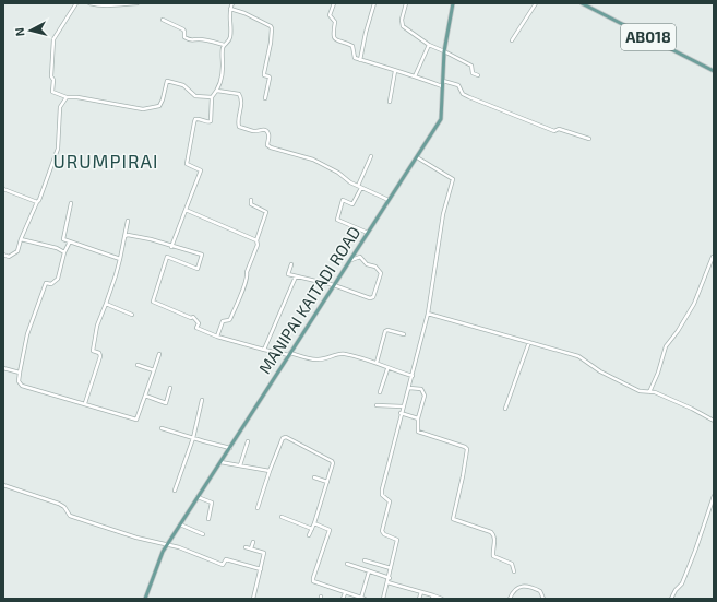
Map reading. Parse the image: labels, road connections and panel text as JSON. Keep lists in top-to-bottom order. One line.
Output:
{"streets":{"main road":["AB018","MANIPAI KAITADI ROAD"]},"districts":["URUMPIRAI"],"north":"left"}
